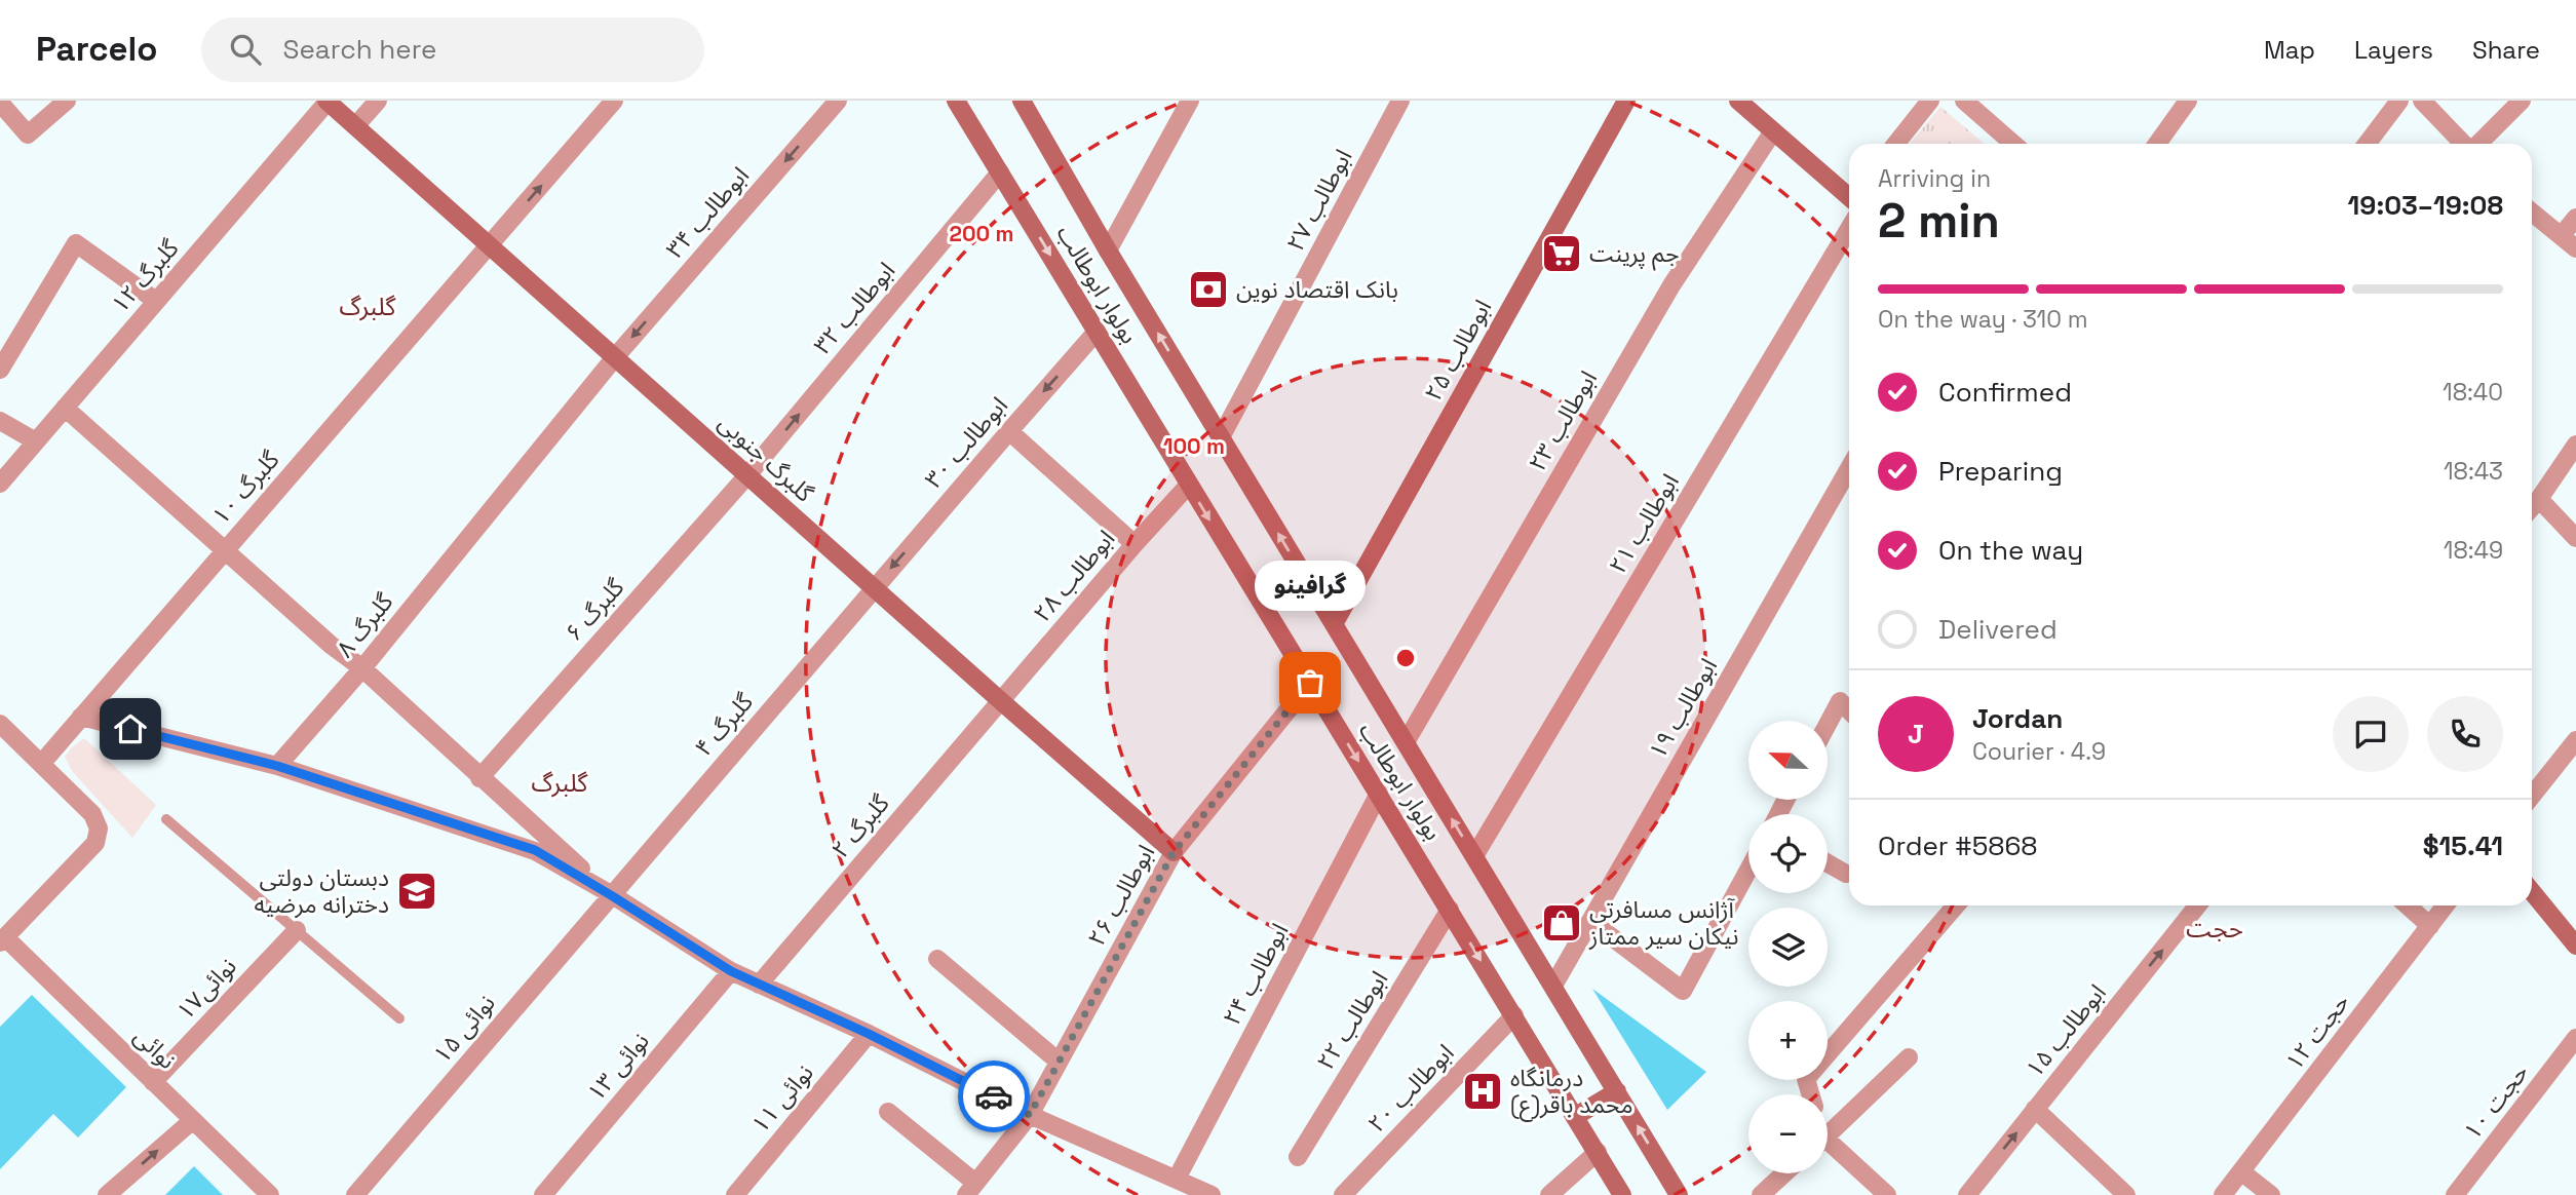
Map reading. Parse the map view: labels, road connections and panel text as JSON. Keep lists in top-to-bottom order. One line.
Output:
{"streets":{"main road":["بولوار ابوطالب","ابوطالب ۲۵","گلبرگ جنوبی"],"street":["ابوطالب ۲۷","ابوطالب ۳۴","گلبرگ ۱۲","ابوطالب ۳۲","ابوطالب ۲۳","ابوطالب ۳۰","گلبرگ ۱۰","ابوطالب ۲۱","ابوطالب ۲۸","گلبرگ ۶","گلبرگ ۸","ابوطالب ۱۹","گلبرگ ۴","گلبرگ ۲","ابوطالب ۲۶","ابوطالب ۲۴","نوائی۱۷","ابوطالب ۲۲","نوائی ۱۵","ابوطالب ۱۵","حجت ۱۲","نوائی","نوائی ۱۳","ابوطالب ۲۰","نوائی ۱۱","حجت ۱۰"]},"crossings":[["ابوطالب ۲۷","بولوار ابوطالب"],["ابوطالب ۳۴","گلبرگ جنوبی"],["ابوطالب ۳۴","گلبرگ ۸"],["گلبرگ ۱۲","گلبرگ جنوبی"],["بولوار ابوطالب","ابوطالب ۳۲"],["بولوار ابوطالب","ابوطالب ۲۵"],["بولوار ابوطالب","ابوطالب ۲۳"],["بولوار ابوطالب","ابوطالب ۳۰"],["بولوار ابوطالب","ابوطالب ۲۱"],["بولوار ابوطالب","ابوطالب ۲۸"],["بولوار ابوطالب","ابوطالب ۱۹"],["بولوار ابوطالب","ابوطالب ۲۶"],["بولوار ابوطالب","ابوطالب ۲۴"],["بولوار ابوطالب","ابوطالب ۲۲"],["بولوار ابوطالب","ابوطالب ۲۰"],["ابوطالب ۳۲","گلبرگ جنوبی"],["ابوطالب ۳۲","گلبرگ ۶"],["ابوطالب ۳۰","گلبرگ جنوبی"],["ابوطالب ۳۰","گلبرگ ۴"],["گلبرگ جنوبی","گلبرگ ۱۰"],["گلبرگ جنوبی","ابوطالب ۲۸"],["گلبرگ جنوبی","گلبرگ ۶"],["گلبرگ جنوبی","گلبرگ ۸"],["گلبرگ جنوبی","گلبرگ ۴"],["گلبرگ جنوبی","گلبرگ ۲"],["گلبرگ جنوبی","ابوطالب ۲۶"],["ابوطالب ۲۸","گلبرگ ۲"],["گلبرگ ۴","نوائی ۱۵"],["نوائی۱۷","نوائی"]],"one_way":["ابوطالب ۳۴","ابوطالب ۳۲","ابوطالب ۳۰","ابوطالب ۱۵"],"districts":["گلبرگ","گلبرگ","حجت"],"places":{"supermarket":["جم پرینت"],"bank":["بانک اقتصاد نوین"],"other":["گرافینو"],"school or university":["دبستان دولتی دخترانه مرضیه"],"shop":["آژانس مسافرتی نیکان سیر ممتاز"],"hospital":["درمانگاه محمد باقر(ع)"]},"north":"left","page":{"header":"Parcelo","search":"Search here","nav":["Map","Layers","Share"],"heading":["2 min","Arriving in","19:03–19:08"],"panel":["Jordan","Courier · 4.9","Order #5868","$15.41"],"bar":"On the way · 310 m","list":[["Confirmed","18:40"],["Preparing","18:43"],["On the way","18:49"],"Delivered"],"bubble":"گرافینو","round":"J","map_buttons":["+","−"]},"rings":["200 m","100 m"]}
